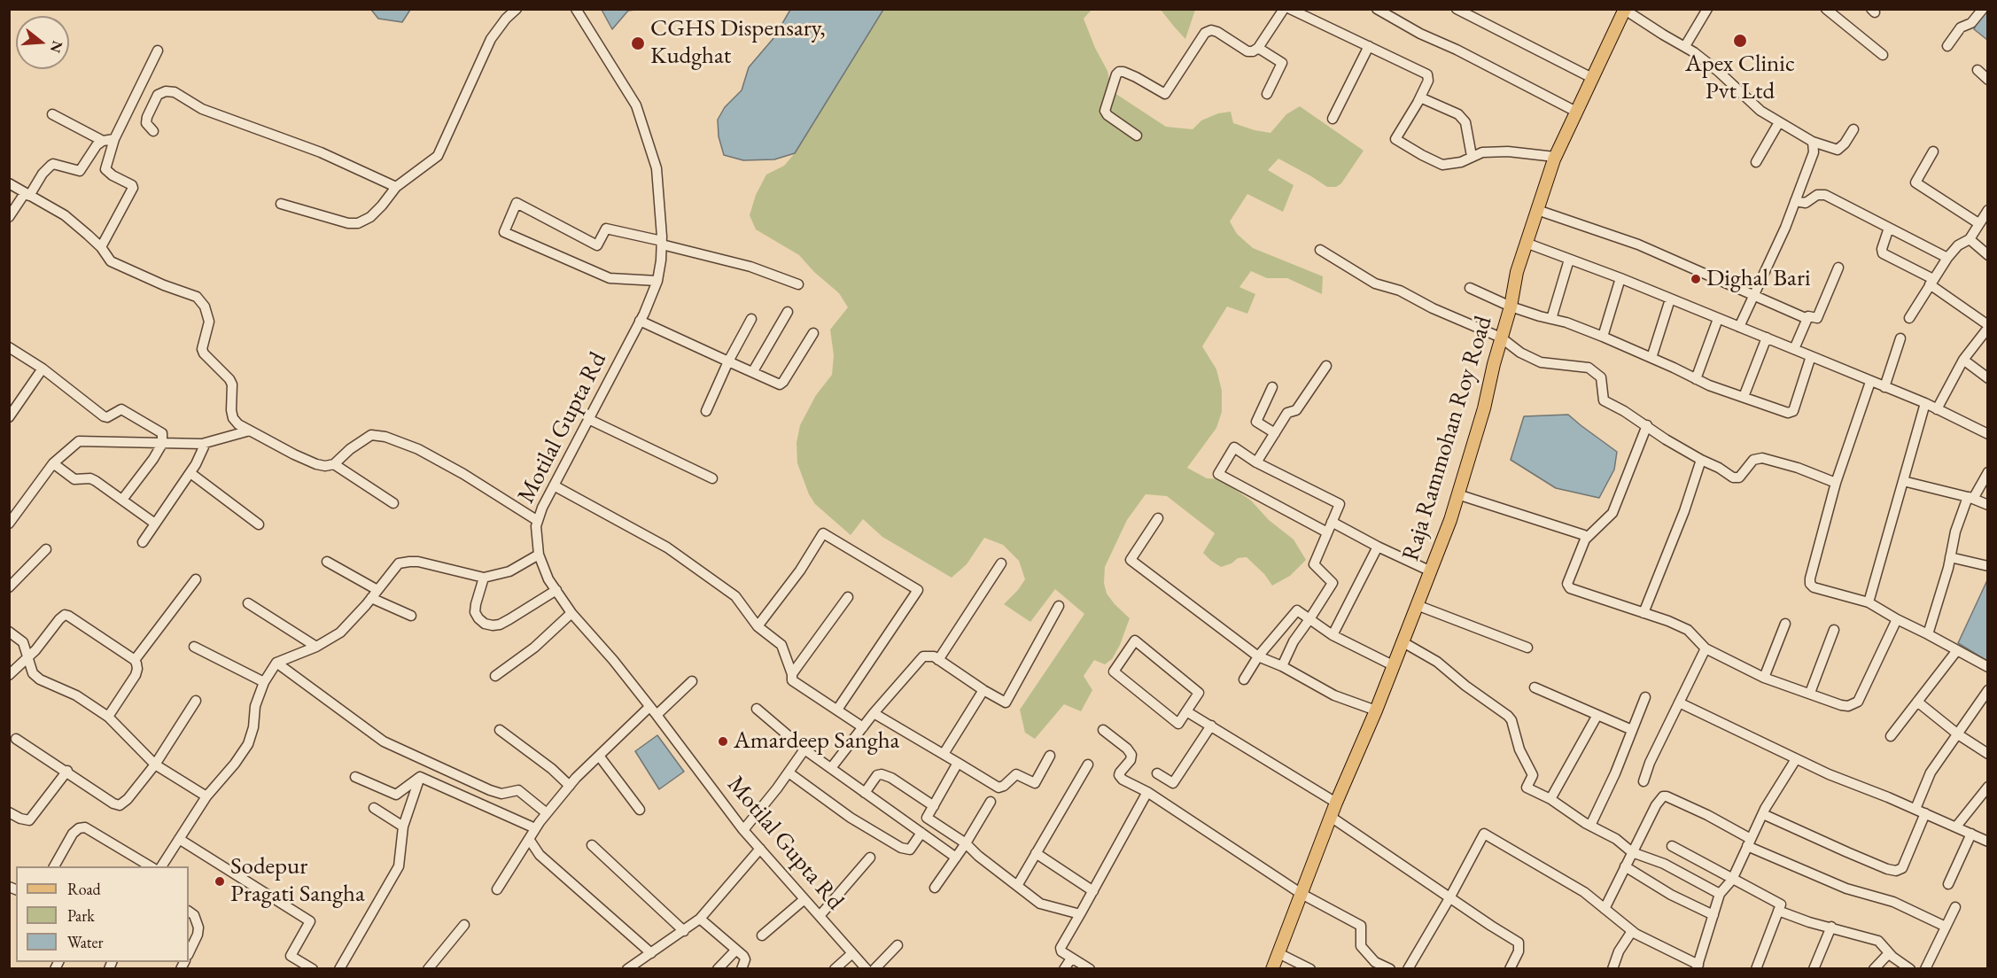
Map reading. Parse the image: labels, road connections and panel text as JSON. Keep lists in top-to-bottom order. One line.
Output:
{"streets":{"main road":["Raja Rammohan Roy Road"],"street":["Motilal Gupta Rd"]},"places":["Apex Clinic Pvt Ltd","CGHS Dispensary, Kudghat","Dighal Bari","Amardeep Sangha","Sodepur Pragati Sangha"],"legend":["Road","Park","Water"],"north":"right"}
